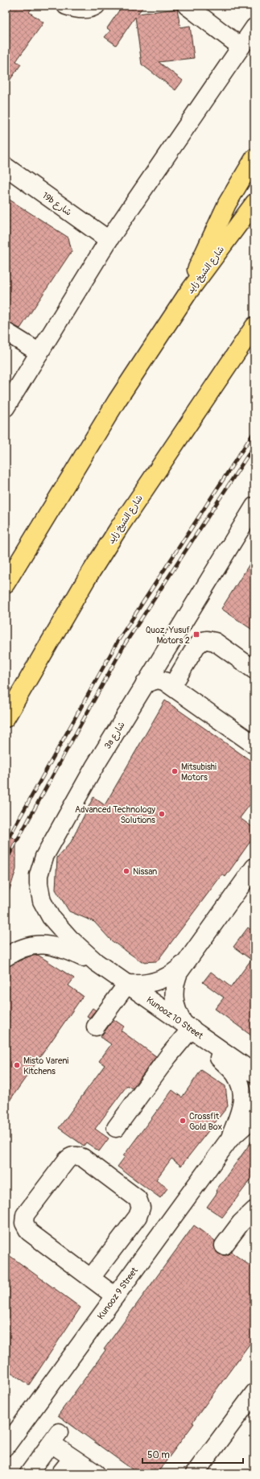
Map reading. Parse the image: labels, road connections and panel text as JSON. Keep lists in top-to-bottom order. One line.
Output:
{"streets":{"highway":["شارع الشيخ زايد"],"street":["19b شارع","3a شارع","Kunooz 10 Street","Kunooz 9 Street"]},"crossings":[["3a شارع","Kunooz 10 Street"],["Kunooz 10 Street","Kunooz 9 Street"]],"places":{"transit":["Quoz, Yusuf Motors 2"],"other":["Mitsubishi Motors","Advanced Technology Solutions","Nissan","Misto Vareni Kitchens","Crossfit Gold Box"]},"scale_bar":"50 m"}
